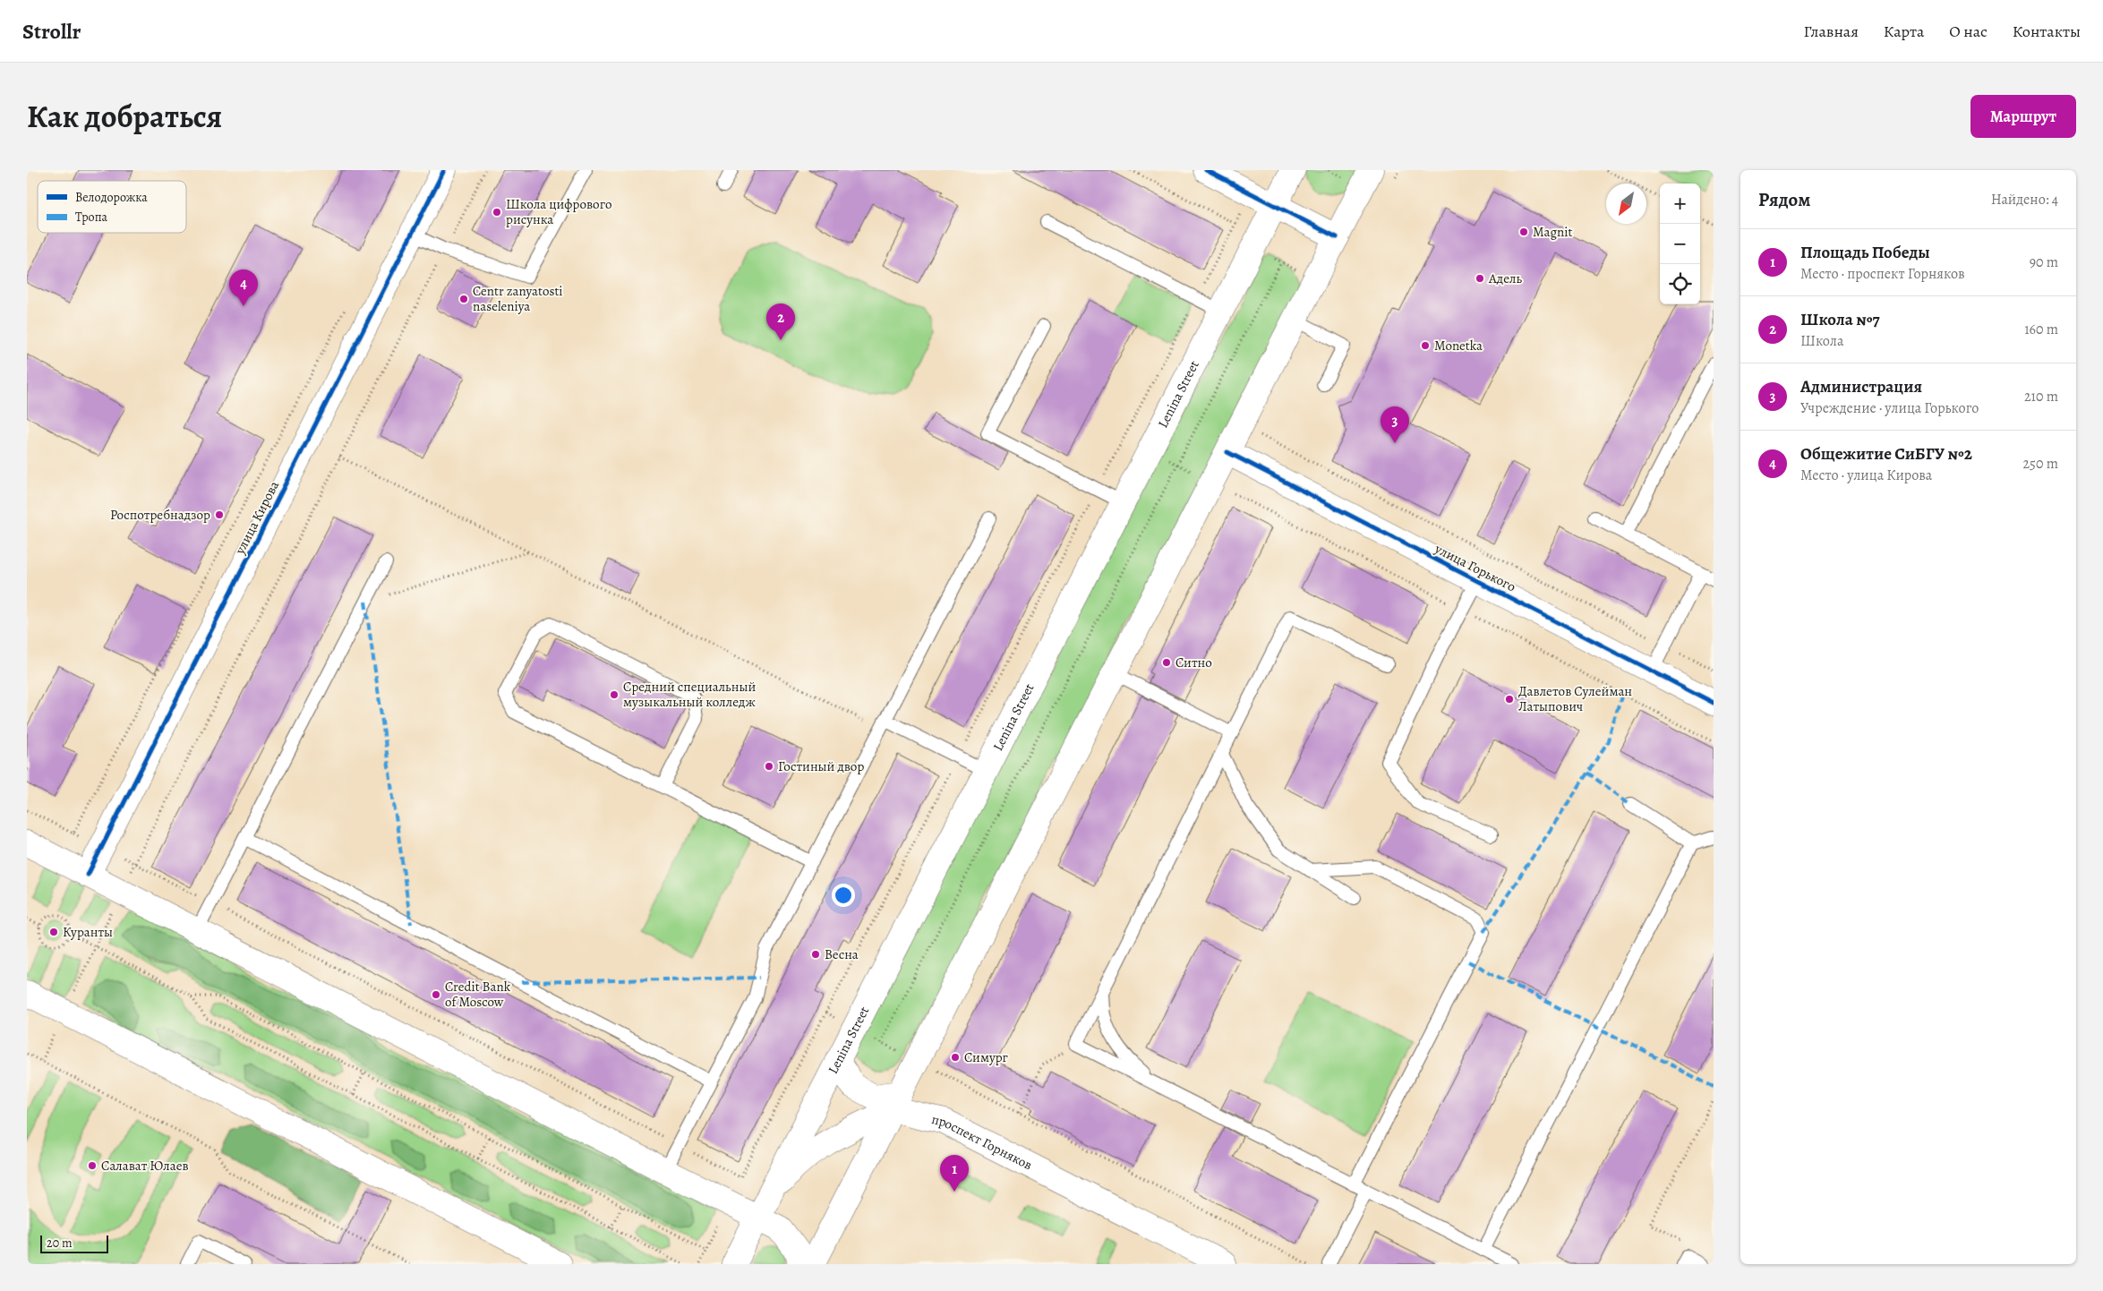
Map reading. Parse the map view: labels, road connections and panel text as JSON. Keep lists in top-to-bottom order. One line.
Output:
{"streets":{"main road":["Lenina Street","улица Кирова","улица Горького","проспект Горняков"]},"places":["Школа цифрового рисунка","Magnit","Адель","Centr zanyatosti naseleniya","Monetka","Роспотребнадзор","Ситно","Средний специальный музыкальный колледж","Давлетов Сулейман Латыпович","Гостиный двор","Куранты","Весна","Credit Bank of Moscow","Симург","Салават Юлаев"],"legend":["Велодорожка","Тропа"],"scale_bar":"20 m","north":"bottom left","page":{"header":"Strollr","nav":["Главная","Карта","О нас","Контакты"],"title":"Как добраться","buttons":"Маршрут","heading":["Рядом","Найдено: 4"],"map_buttons":["+","−"],"list":[{"mark":"1","name":"Площадь Победы","note":"Место · проспект Горняков","value":"90 m"},{"mark":"2","name":"Школа №7","note":"Школа","value":"160 m"},{"mark":"3","name":"Администрация","note":"Учреждение · улица Горького","value":"210 m"},{"mark":"4","name":"Общежитие СиБГУ №2","note":"Место · улица Кирова","value":"250 m"}],"pins":["4","2","3","1"],"scale":"20 m"}}
